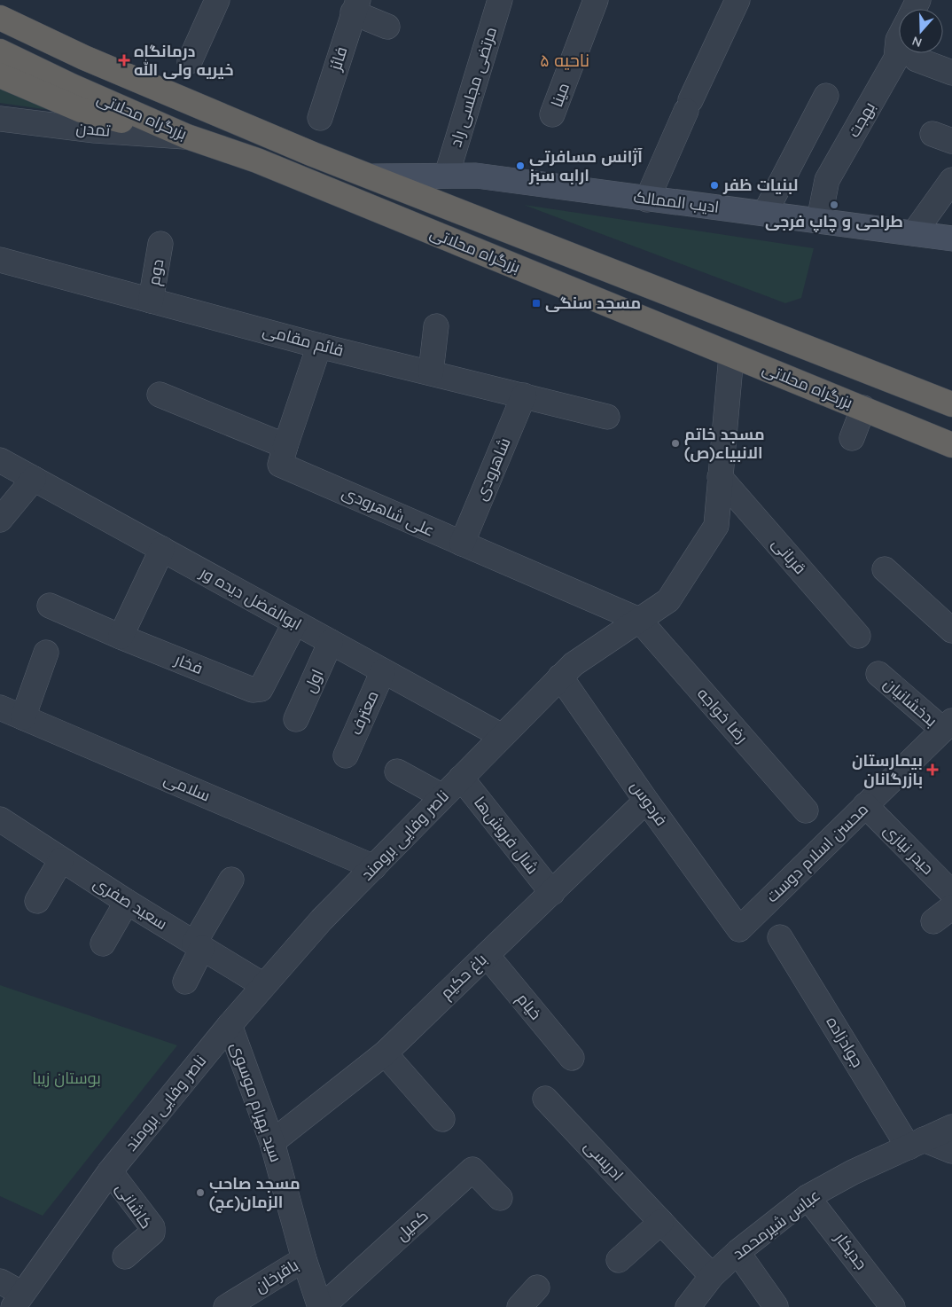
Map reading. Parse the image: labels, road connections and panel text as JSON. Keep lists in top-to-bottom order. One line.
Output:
{"streets":{"highway":["بزرگراه محلاتی"],"main road":["ادیب الممالک"],"street":["فائز","مرتضی مجلسی راد","مینا","بهجت","تمدن","دوم","قائم مقامی","شاهرودی","علی شاهرودی","قربانی","ابوالفضل دیده ور","فخار","اول","بدخشانیان","معترف","رضا خواجه","سلامی","فردوس","ناصر وفایی برومند","شال فروش‌ها","حیدر نیازی","محسن اسلام دوست","سعید صفری","باغ حکیم","خیام","جوادزاده","سید بهرام موسوی","ادریسی","کاشانی","عباس شیرمحمد","کمیل","جدیکار","باقرخان"]},"crossings":[["مرتضی مجلسی راد","ادیب الممالک"],["بزرگراه محلاتی","تمدن"],["بزرگراه محلاتی","ادیب الممالک"],["بزرگراه محلاتی","ناصر وفایی برومند"],["بهجت","ادیب الممالک"],["دوم","قائم مقامی"],["قائم مقامی","شاهرودی"],["شاهرودی","علی شاهرودی"],["علی شاهرودی","رضا خواجه"],["علی شاهرودی","ناصر وفایی برومند"],["قربانی","ناصر وفایی برومند"],["ابوالفضل دیده ور","فخار"],["ابوالفضل دیده ور","اول"],["ابوالفضل دیده ور","معترف"],["ابوالفضل دیده ور","ناصر وفایی برومند"],["بدخشانیان","محسن اسلام دوست"],["رضا خواجه","ناصر وفایی برومند"],["سلامی","ناصر وفایی برومند"],["فردوس","ناصر وفایی برومند"],["فردوس","محسن اسلام دوست"],["فردوس","باغ حکیم"],["ناصر وفایی برومند","شال فروش‌ها"],["ناصر وفایی برومند","سعید صفری"],["ناصر وفایی برومند","سید بهرام موسوی"],["ناصر وفایی برومند","کاشانی"],["شال فروش‌ها","باغ حکیم"],["حیدر نیازی","محسن اسلام دوست"],["باغ حکیم","خیام"],["باغ حکیم","سید بهرام موسوی"],["جوادزاده","عباس شیرمحمد"],["سید بهرام موسوی","کمیل"],["سید بهرام موسوی","باقرخان"],["ادریسی","عباس شیرمحمد"],["عباس شیرمحمد","جدیکار"]],"districts":["ناحیه ۵"],"parks":["بوستان زیبا"],"places":{"health":["درمانگاه خیریه ولی الله","بیمارستان بازرگانان"],"other":["آژانس مسافرتی ارابه سبز","لبنیات ظفر","طراحی و چاپ فرجی","مسجد خاتم الانبیاء(ص)","مسجد صاحب الزمان(عج)"],"transit":["مسجد سنگی"]},"north":"bottom"}
